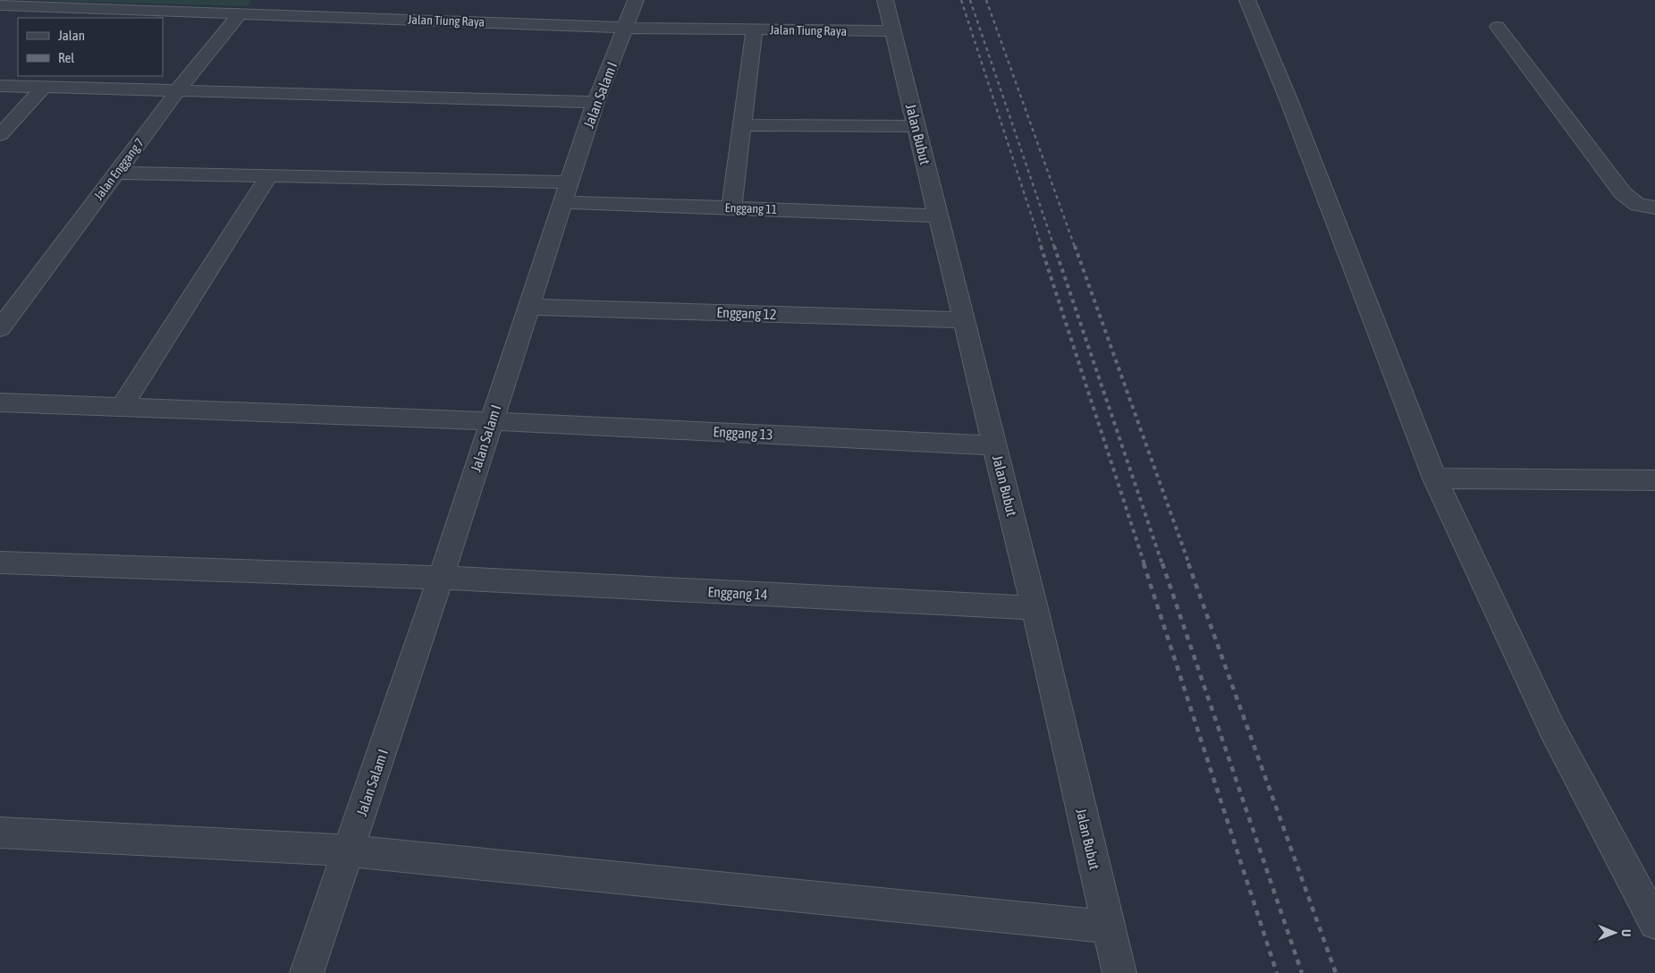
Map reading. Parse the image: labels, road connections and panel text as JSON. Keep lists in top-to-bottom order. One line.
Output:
{"streets":{"street":["Jalan Tiung Raya","Jalan Salam I","Jalan Bubut","Jalan Enggang 7","Enggang 11","Enggang 12","Enggang 13","Enggang 14"]},"crossings":[["Jalan Tiung Raya","Jalan Salam I"],["Jalan Tiung Raya","Jalan Bubut"],["Jalan Tiung Raya","Jalan Enggang 7"],["Jalan Salam I","Enggang 11"],["Jalan Salam I","Enggang 12"],["Jalan Salam I","Enggang 13"],["Jalan Salam I","Enggang 14"],["Jalan Bubut","Enggang 11"],["Jalan Bubut","Enggang 12"],["Jalan Bubut","Enggang 13"],["Jalan Bubut","Enggang 14"],["Jalan Enggang 7","Enggang 11"]],"legend":["Jalan","Rel"],"north":"right"}
